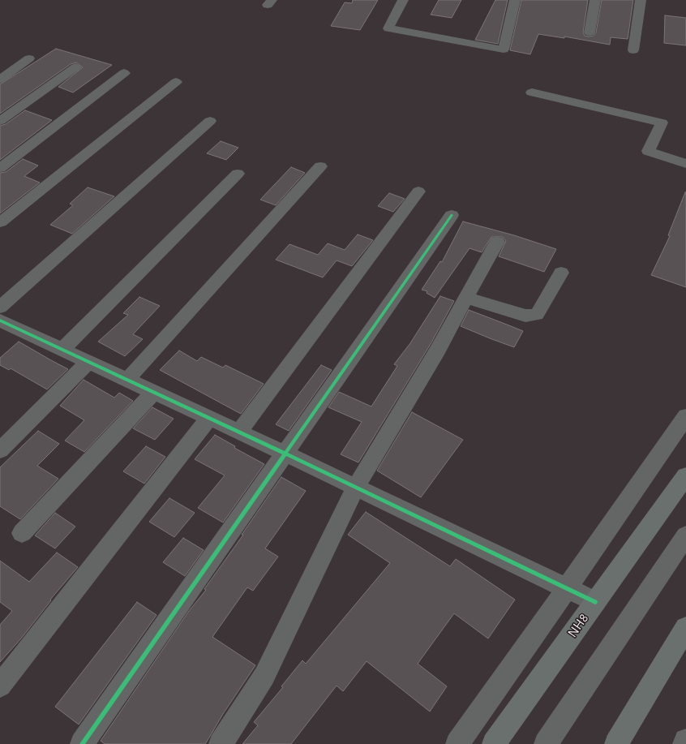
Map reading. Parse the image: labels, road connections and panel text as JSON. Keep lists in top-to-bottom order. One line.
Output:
{"streets":{"main road":["NH8"]}}
